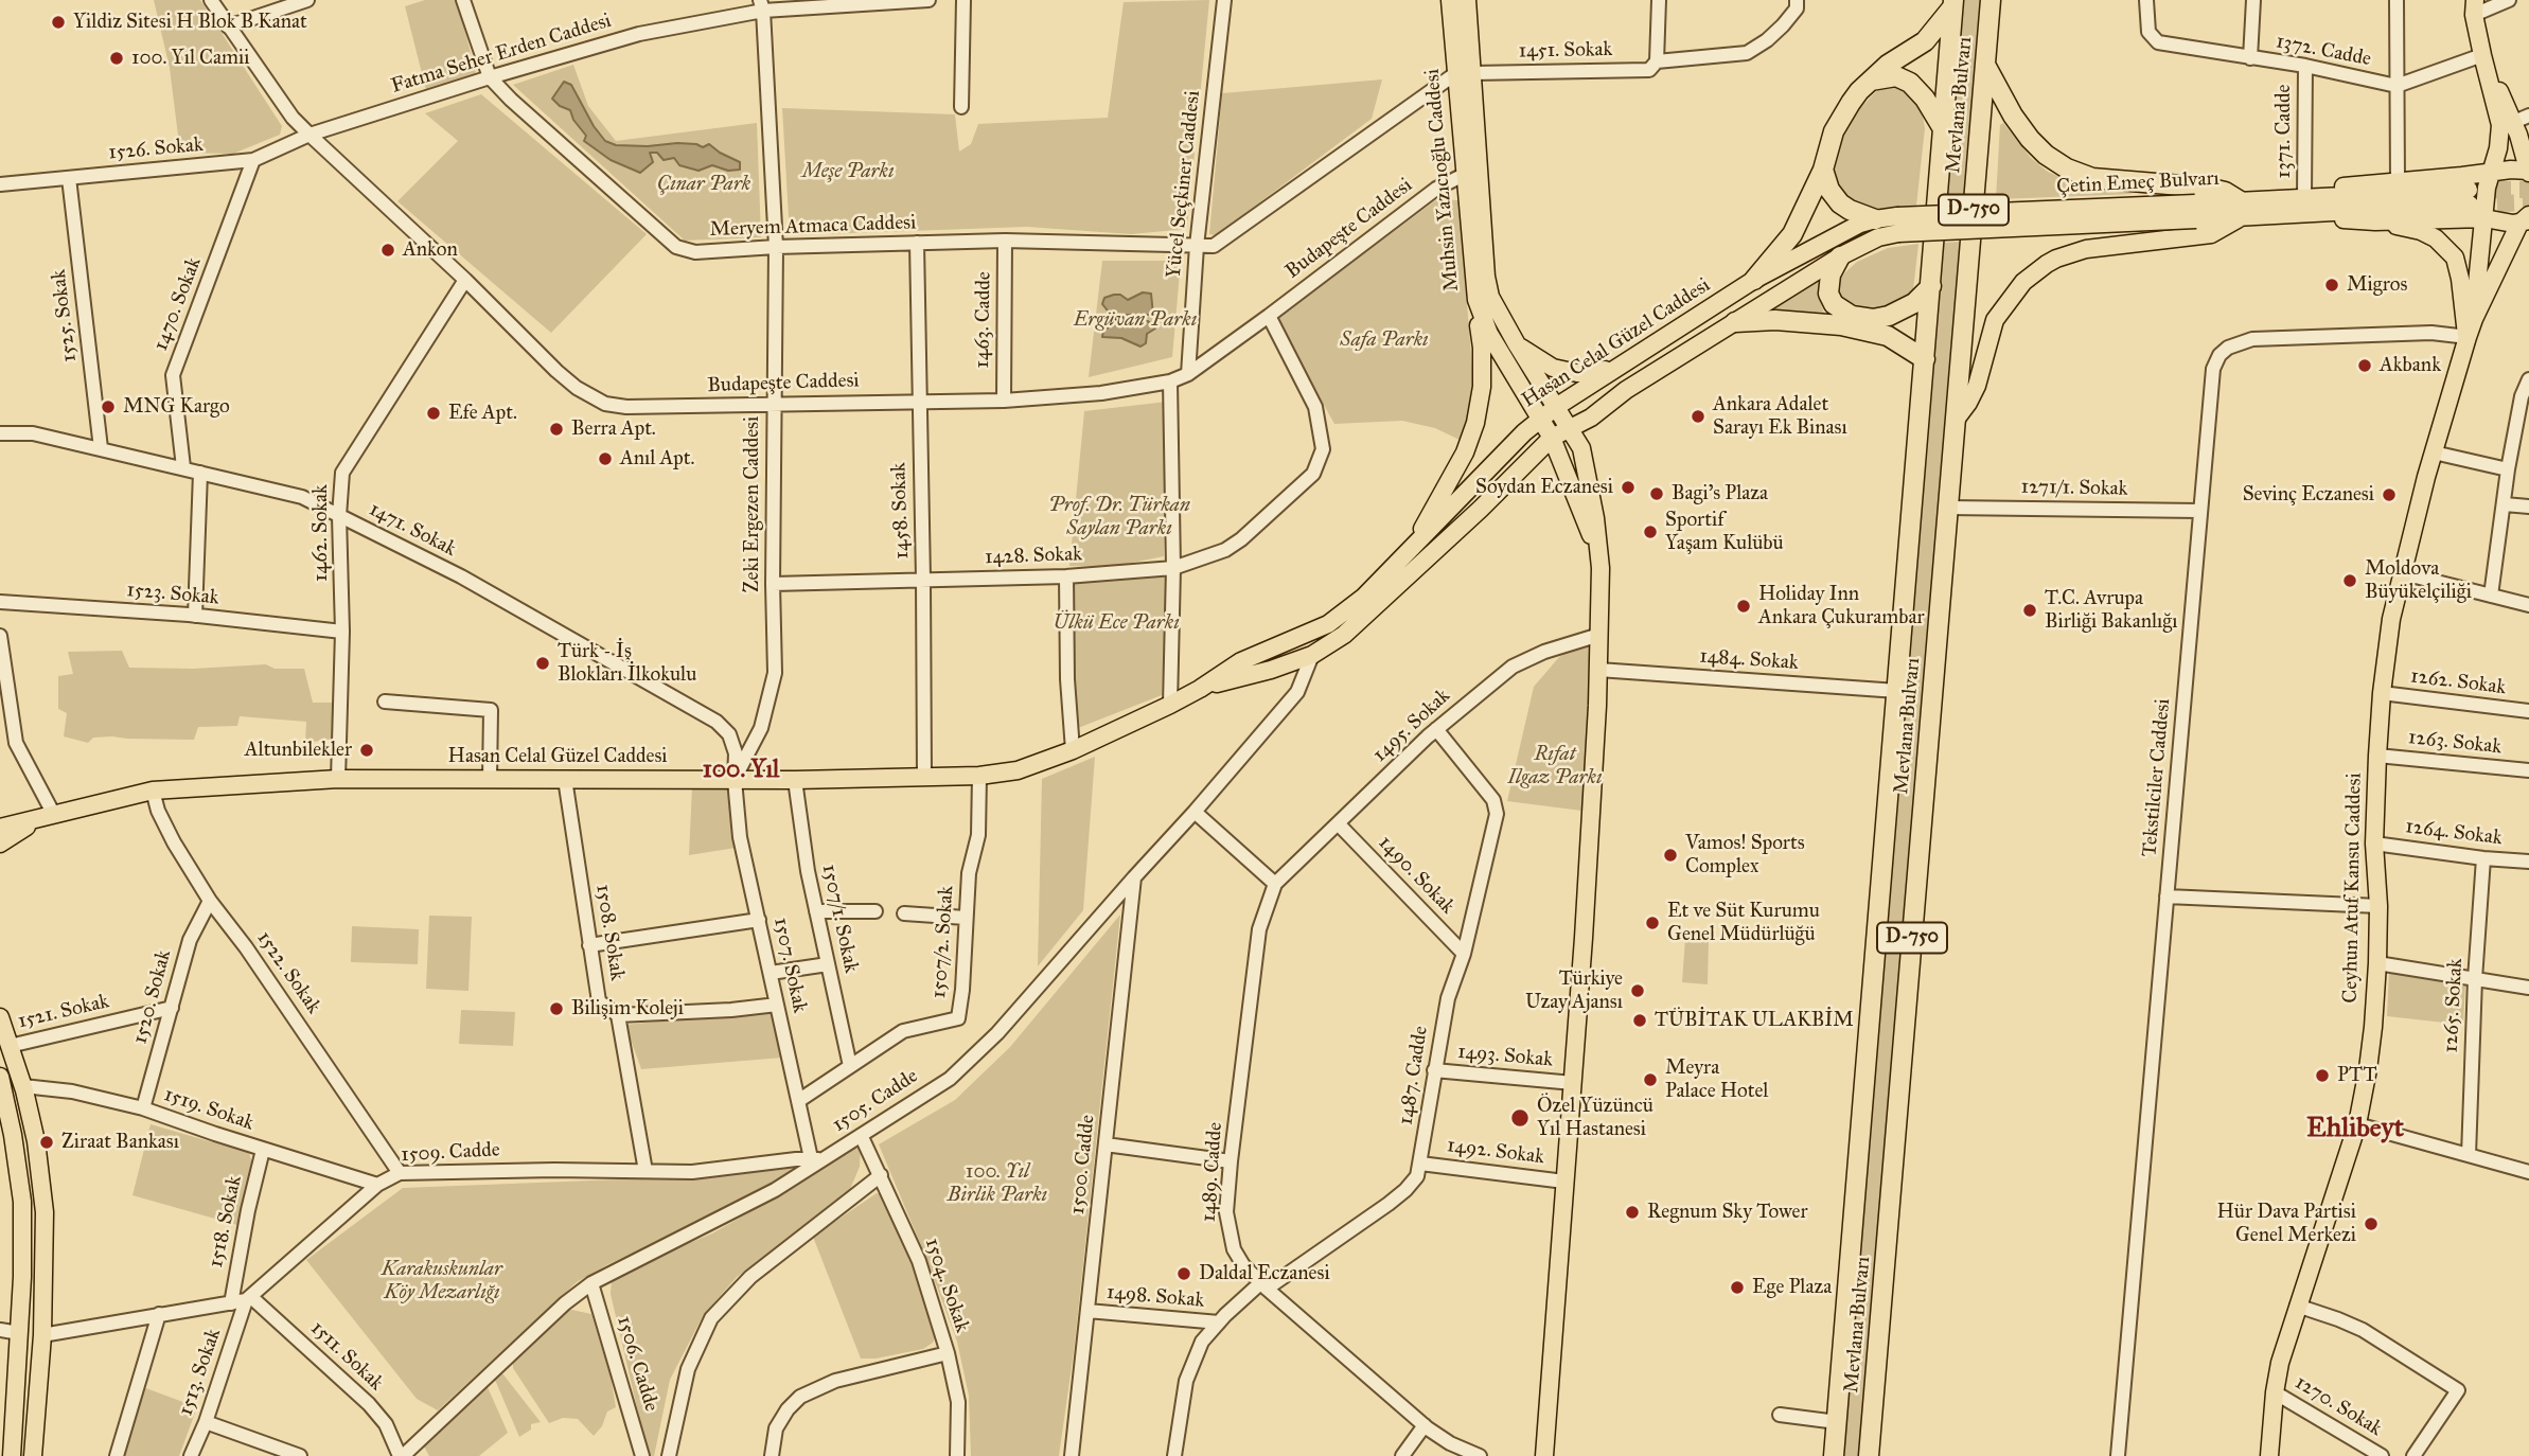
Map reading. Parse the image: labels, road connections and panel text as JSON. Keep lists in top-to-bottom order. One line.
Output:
{"streets":{"highway":["Mevlana Bulvarı","D-750"],"main road":["Muhsin Yazıcıoğlu Caddesi","Çetin Emeç Bulvarı","Hasan Celal Güzel Caddesi","Ceyhun Atuf Kansu Caddesi"],"street":["1451. Sokak","1372. Cadde","Fatma Seher Erden Caddesi","1371. Cadde","1526. Sokak","Yücel Seçkiner Caddesi","Meryem Atmaca Caddesi","Budapeşte Caddesi","1470. Sokak","1525. Sokak","1463. Cadde","1271/1. Sokak","Zeki Ergezen Caddesi","1458. Sokak","1471. Sokak","1462. Sokak","1428. Sokak","1523. Sokak","1484. Sokak","1262. Sokak","1495. Sokak","1263. Sokak","Tekstilciler Caddesi","1264. Sokak","1490. Sokak","1507/1. Sokak","1508. Sokak","1507/2. Sokak","1507. Sokak","1522. Sokak","1520. Sokak","1265. Sokak","1521. Sokak","1493. Sokak","1487. Cadde","1505. Cadde","1519. Sokak","1492. Sokak","1509. Cadde","1500. Cadde","1489. Cadde","1518. Sokak","1504. Sokak","1498. Sokak","1511. Sokak","1506. Cadde","1513. Sokak","1270. Sokak"]},"crossings":[["1451. Sokak","Muhsin Yazıcıoğlu Caddesi"],["1451. Sokak","Meryem Atmaca Caddesi"],["1372. Cadde","1371. Cadde"],["Fatma Seher Erden Caddesi","1526. Sokak"],["Fatma Seher Erden Caddesi","Meryem Atmaca Caddesi"],["Fatma Seher Erden Caddesi","Budapeşte Caddesi"],["Fatma Seher Erden Caddesi","Zeki Ergezen Caddesi"],["Mevlana Bulvarı","1271/1. Sokak"],["Mevlana Bulvarı","1484. Sokak"],["1371. Cadde","Çetin Emeç Bulvarı"],["1526. Sokak","Budapeşte Caddesi"],["1526. Sokak","1470. Sokak"],["1526. Sokak","1525. Sokak"],["Muhsin Yazıcıoğlu Caddesi","Meryem Atmaca Caddesi"],["Muhsin Yazıcıoğlu Caddesi","Budapeşte Caddesi"],["Muhsin Yazıcıoğlu Caddesi","Hasan Celal Güzel Caddesi"],["Muhsin Yazıcıoğlu Caddesi","1484. Sokak"],["Muhsin Yazıcıoğlu Caddesi","1495. Sokak"],["Muhsin Yazıcıoğlu Caddesi","1493. Sokak"],["Muhsin Yazıcıoğlu Caddesi","1492. Sokak"],["Çetin Emeç Bulvarı","Hasan Celal Güzel Caddesi"],["Çetin Emeç Bulvarı","Ceyhun Atuf Kansu Caddesi"],["Yücel Seçkiner Caddesi","Meryem Atmaca Caddesi"],["Yücel Seçkiner Caddesi","Budapeşte Caddesi"],["Meryem Atmaca Caddesi","1463. Cadde"],["Meryem Atmaca Caddesi","Zeki Ergezen Caddesi"],["Meryem Atmaca Caddesi","1458. Sokak"],["Budapeşte Caddesi","1463. Cadde"],["Budapeşte Caddesi","Zeki Ergezen Caddesi"],["Budapeşte Caddesi","1458. Sokak"],["Budapeşte Caddesi","1462. Sokak"],["Budapeşte Caddesi","1428. Sokak"],["1470. Sokak","1471. Sokak"],["1525. Sokak","1471. Sokak"],["Hasan Celal Güzel Caddesi","Zeki Ergezen Caddesi"],["Hasan Celal Güzel Caddesi","1458. Sokak"],["Hasan Celal Güzel Caddesi","1471. Sokak"],["Hasan Celal Güzel Caddesi","1462. Sokak"],["Hasan Celal Güzel Caddesi","1507/1. Sokak"],["Hasan Celal Güzel Caddesi","1508. Sokak"],["Hasan Celal Güzel Caddesi","1507/2. Sokak"],["Hasan Celal Güzel Caddesi","1507. Sokak"],["Hasan Celal Güzel Caddesi","1522. Sokak"],["Hasan Celal Güzel Caddesi","1505. Cadde"],["1271/1. Sokak","Tekstilciler Caddesi"],["Zeki Ergezen Caddesi","1471. Sokak"],["Zeki Ergezen Caddesi","1428. Sokak"],["Zeki Ergezen Caddesi","1507. Sokak"],["1458. Sokak","1428. Sokak"],["1471. Sokak","1462. Sokak"],["1471. Sokak","1507. Sokak"],["1462. Sokak","1523. Sokak"],["1262. Sokak","Ceyhun Atuf Kansu Caddesi"],["1495. Sokak","1490. Sokak"],["1495. Sokak","1487. Cadde"],["1495. Sokak","1489. Cadde"],["1263. Sokak","Ceyhun Atuf Kansu Caddesi"],["Tekstilciler Caddesi","Ceyhun Atuf Kansu Caddesi"],["1264. Sokak","Ceyhun Atuf Kansu Caddesi"],["1264. Sokak","1265. Sokak"],["1490. Sokak","1487. Cadde"],["Ceyhun Atuf Kansu Caddesi","1270. Sokak"],["1507/1. Sokak","1507/2. Sokak"],["1508. Sokak","1509. Cadde"],["1507/2. Sokak","1507. Sokak"],["1507. Sokak","1505. Cadde"],["1507. Sokak","1509. Cadde"],["1522. Sokak","1520. Sokak"],["1522. Sokak","1509. Cadde"],["1520. Sokak","1521. Sokak"],["1520. Sokak","1519. Sokak"],["1493. Sokak","1487. Cadde"],["1487. Cadde","1492. Sokak"],["1487. Cadde","1489. Cadde"],["1487. Cadde","1498. Sokak"],["1505. Cadde","1509. Cadde"],["1505. Cadde","1500. Cadde"],["1505. Cadde","1504. Sokak"],["1505. Cadde","1511. Sokak"],["1505. Cadde","1506. Cadde"],["1519. Sokak","1509. Cadde"],["1519. Sokak","1518. Sokak"],["1509. Cadde","1518. Sokak"],["1509. Cadde","1511. Sokak"],["1509. Cadde","1513. Sokak"],["1500. Cadde","1498. Sokak"],["1511. Sokak","1513. Sokak"]],"districts":["100. Yıl","Ehlibeyt"],"parks":["Meşe Parkı","Çınar Park","Ergüvan Parkı","Safa Parkı","Prof. Dr. Türkan Saylan Parkı","Ülkü Ece Parkı","Rıfat Ilgaz Parkı","100. Yıl Birlik Parkı","Karakuskunlar Köy Mezarlığı"],"places":["Yildiz Sitesi H Blok B Kanat","100. Yıl Camii","Ankon","Migros","Akbank","MNG Kargo","Efe Apt.","Ankara Adalet Sarayı Ek Binası","Berra Apt.","Anıl Apt.","Soydan Eczanesi","Bagi's Plaza","Sevinç Eczanesi","Sportif Yaşam Kulübü","Moldova Büyükelçiliği","Holiday Inn Ankara Çukurambar","T.C. Avrupa Birliği Bakanlığı","Türk - İş Blokları İlkokulu","Altunbilekler","Vamos! Sports Complex","Et ve Süt Kurumu Genel Müdürlüğü","Türkiye Uzay Ajansı","Bilişim Koleji","TÜBİTAK ULAKBİM","PTT","Meyra Palace Hotel","Özel Yüzüncü Yıl Hastanesi","Ziraat Bankası","Regnum Sky Tower","Hür Dava Partisi Genel Merkezi","Daldal Eczanesi","Ege Plaza"]}
